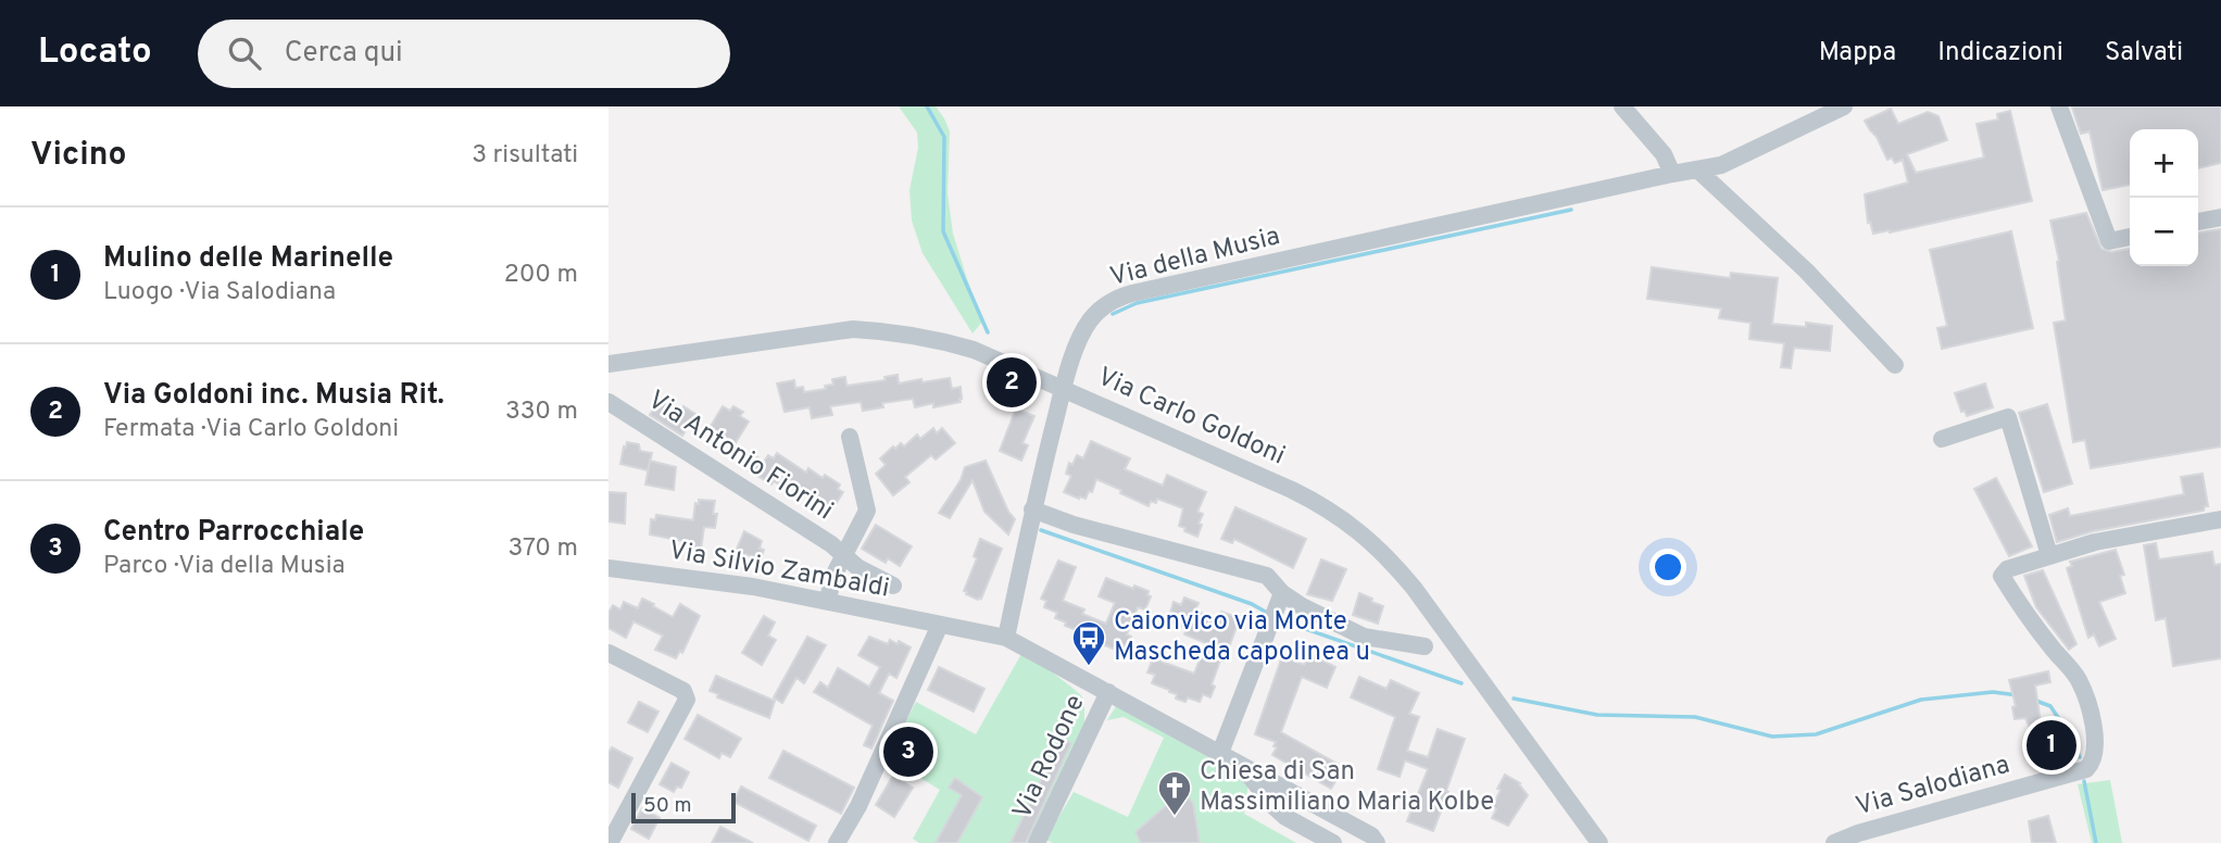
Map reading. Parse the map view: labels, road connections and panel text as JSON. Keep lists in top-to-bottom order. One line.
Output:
{"streets":{"street":["Via della Musia","Via Carlo Goldoni","Via Antonio Fiorini","Via Silvio Zambaldi","Via Rodone","Via Salodiana"]},"crossings":[["Via della Musia","Via Carlo Goldoni"],["Via Antonio Fiorini","Via Silvio Zambaldi"]],"places":{"bus stop":["Caionvico via Monte Mascheda capolinea u"],"church":["Chiesa di San Massimiliano Maria Kolbe"]},"scale_bar":"50 m","page":{"header":"Locato","search":"Cerca qui","nav":["Mappa","Indicazioni","Salvati"],"heading":["Vicino","3 risultati"],"map_buttons":["+","−"],"list":[{"mark":"1","name":"Mulino delle Marinelle","note":"Luogo · Via Salodiana","value":"200 m"},{"mark":"2","name":"Via Goldoni inc. Musia Rit.","note":"Fermata · Via Carlo Goldoni","value":"330 m"},{"mark":"3","name":"Centro Parrocchiale","note":"Parco · Via della Musia","value":"370 m"}],"pins":["2","1","3"],"scale":"50 m"}}
